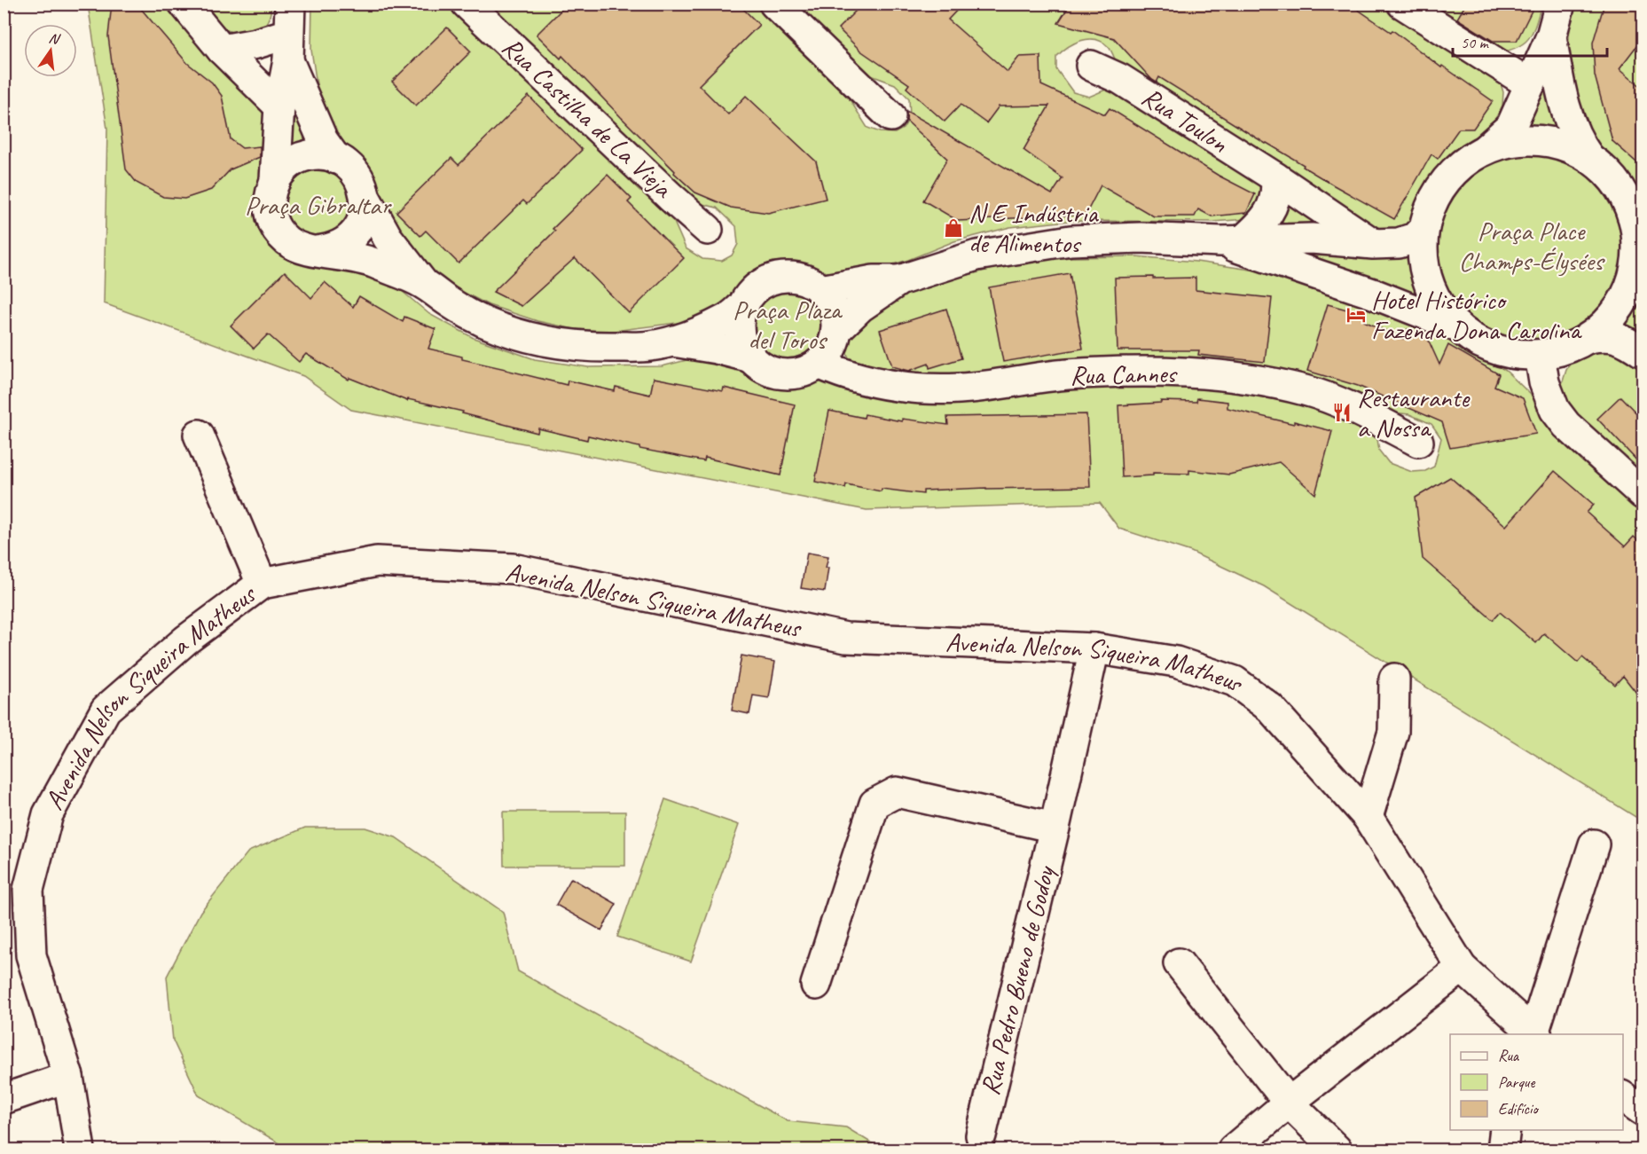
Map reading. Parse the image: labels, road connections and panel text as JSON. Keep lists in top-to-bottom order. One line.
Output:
{"streets":{"street":["Rua Castilha de La Vieja","Rua Toulon","Rua Cannes","Avenida Nelson Siqueira Matheus","Rua Pedro Bueno de Godoy"]},"crossings":[["Avenida Nelson Siqueira Matheus","Rua Pedro Bueno de Godoy"]],"parks":["Praça Gibraltar","Praça Place Champs-Élysées","Praça Plaza del Toros"],"places":{"shop":["N E Indústria de Alimentos"],"hotel":["Hotel Histórico Fazenda Dona Carolina"],"restaurant":["Restaurante a Nossa"]},"legend":["Rua","Parque","Edifício"],"scale_bar":"50 m","north":"top"}
